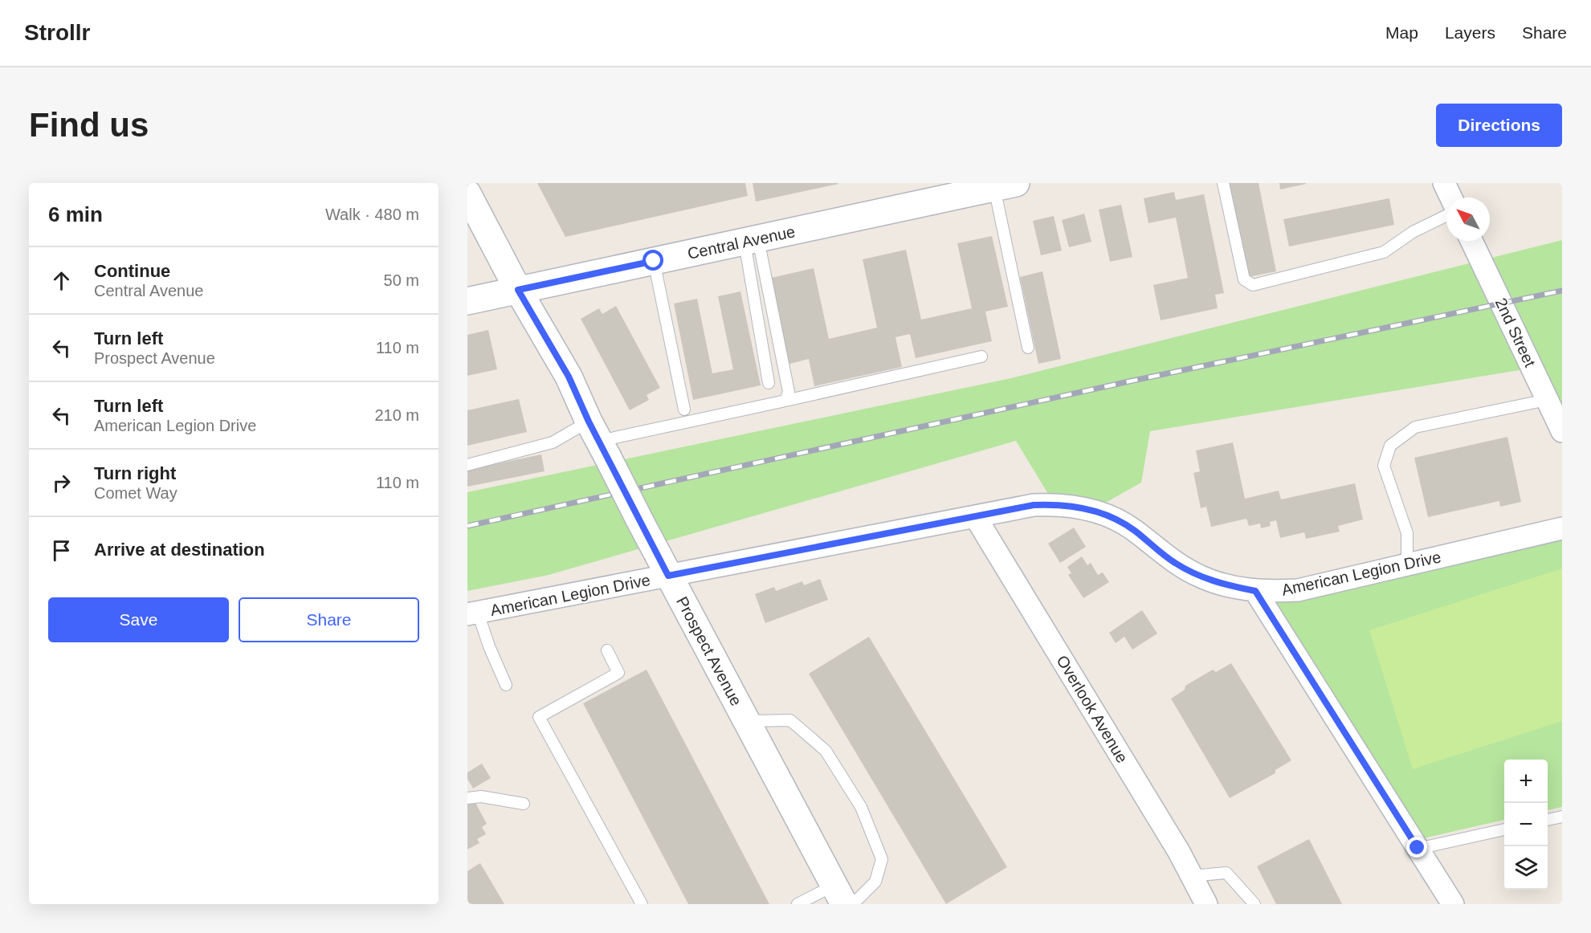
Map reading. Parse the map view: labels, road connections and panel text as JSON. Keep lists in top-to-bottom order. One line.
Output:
{"streets":{"street":["Central Avenue","2nd Street","American Legion Drive","Prospect Avenue","Overlook Avenue"]},"crossings":[["Central Avenue","Prospect Avenue"],["American Legion Drive","Prospect Avenue"],["American Legion Drive","Overlook Avenue"]],"north":"top left","page":{"header":"Strollr","nav":["Map","Layers","Share"],"buttons":["Directions",["Save","Share"]],"title":"Find us","heading":["6 min","Walk · 480 m"],"list":[["Continue","Central Avenue","50 m"],["Turn left","Prospect Avenue","110 m"],["Turn left","American Legion Drive","210 m"],["Turn right","Comet Way","110 m"],"Arrive at destination"],"map_buttons":["+","−"]}}
